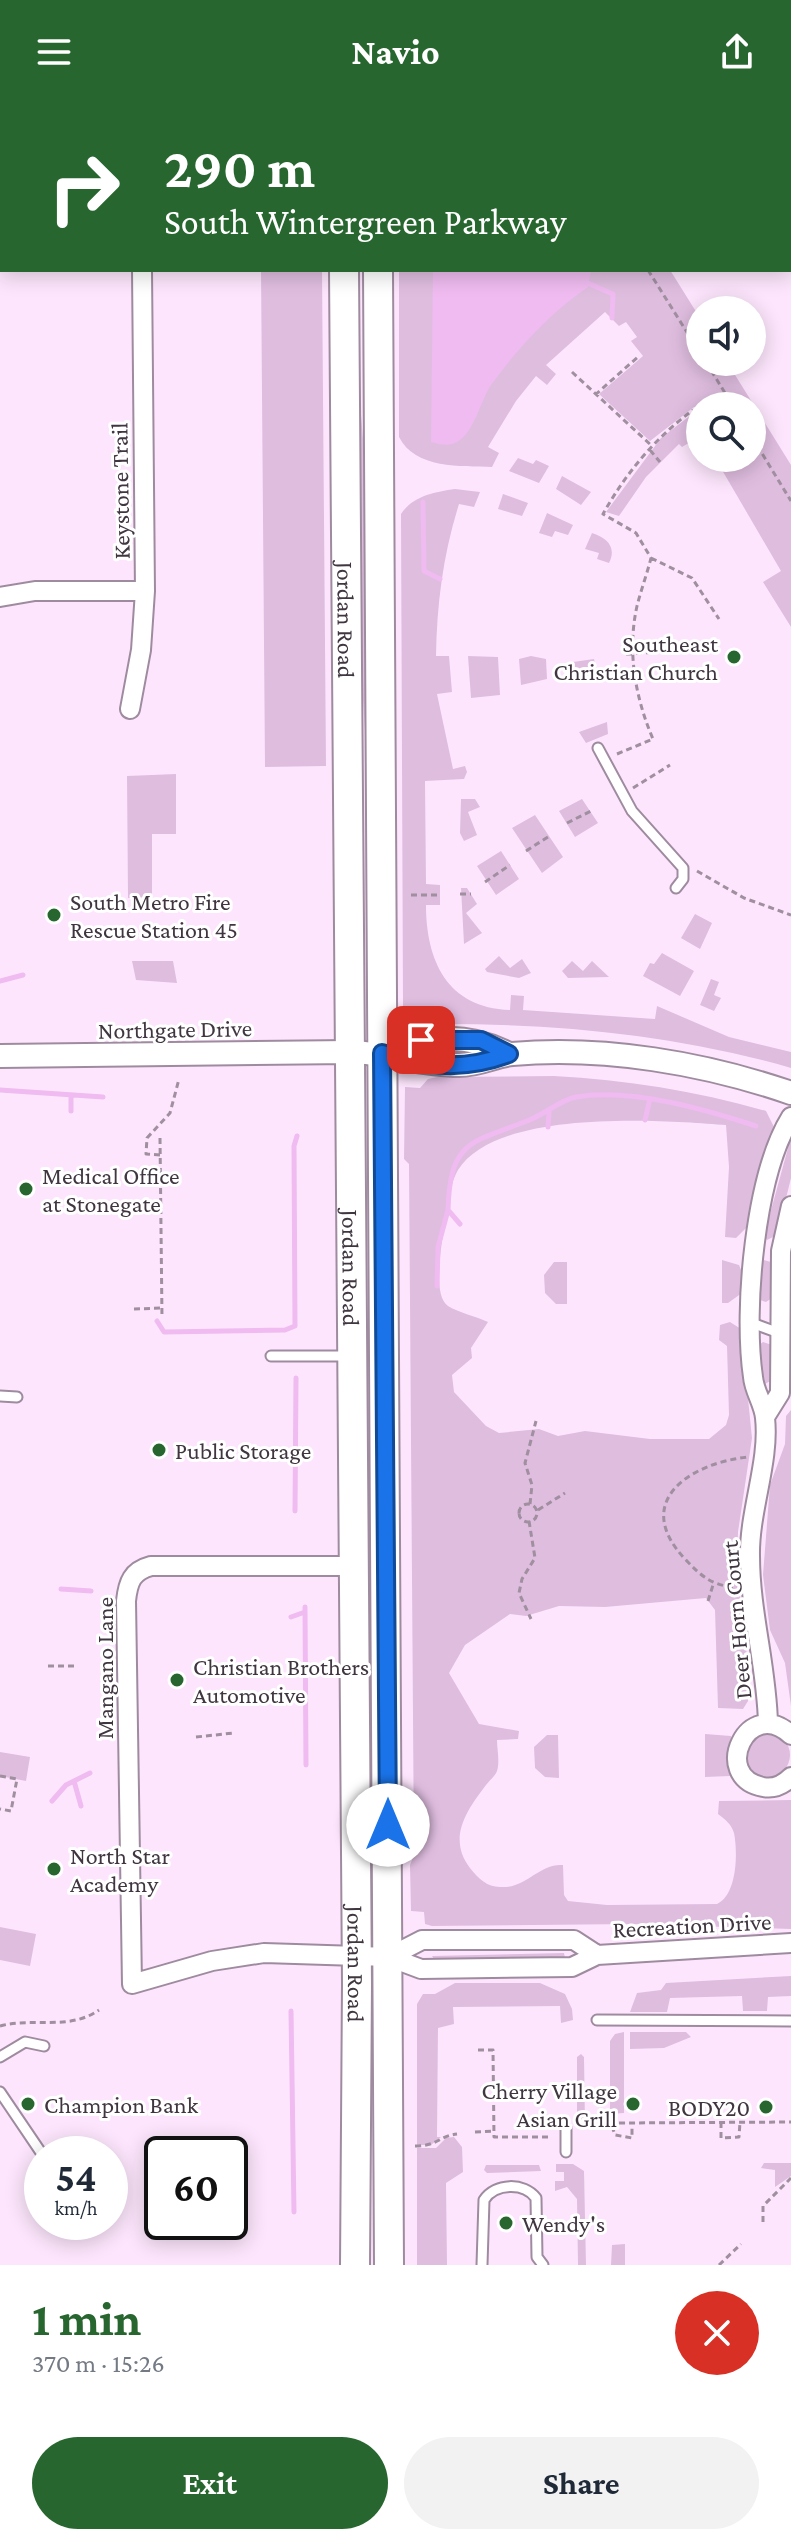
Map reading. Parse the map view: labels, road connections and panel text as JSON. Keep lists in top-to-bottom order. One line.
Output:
{"streets":{"main road":["Jordan Road"],"street":["Keystone Trail","Northgate Drive","Deer Horn Court","Mangano Lane","Recreation Drive"]},"crossings":[["Jordan Road","Northgate Drive"],["Jordan Road","Mangano Lane"],["Jordan Road","Recreation Drive"]],"places":["Southeast Christian Church","South Metro Fire Rescue Station 45","Medical Office at Stonegate","Public Storage","Christian Brothers Automotive","North Star Academy","Champion Bank","Cherry Village Asian Grill","BODY20","Wendy's"],"page":{"header":"Navio","turn":["290 m","South Wintergreen Parkway"],"speed":"54 km/h","limit":"60","heading":["1 min","370 m · 15:26"],"buttons":["Exit","Share"]}}
